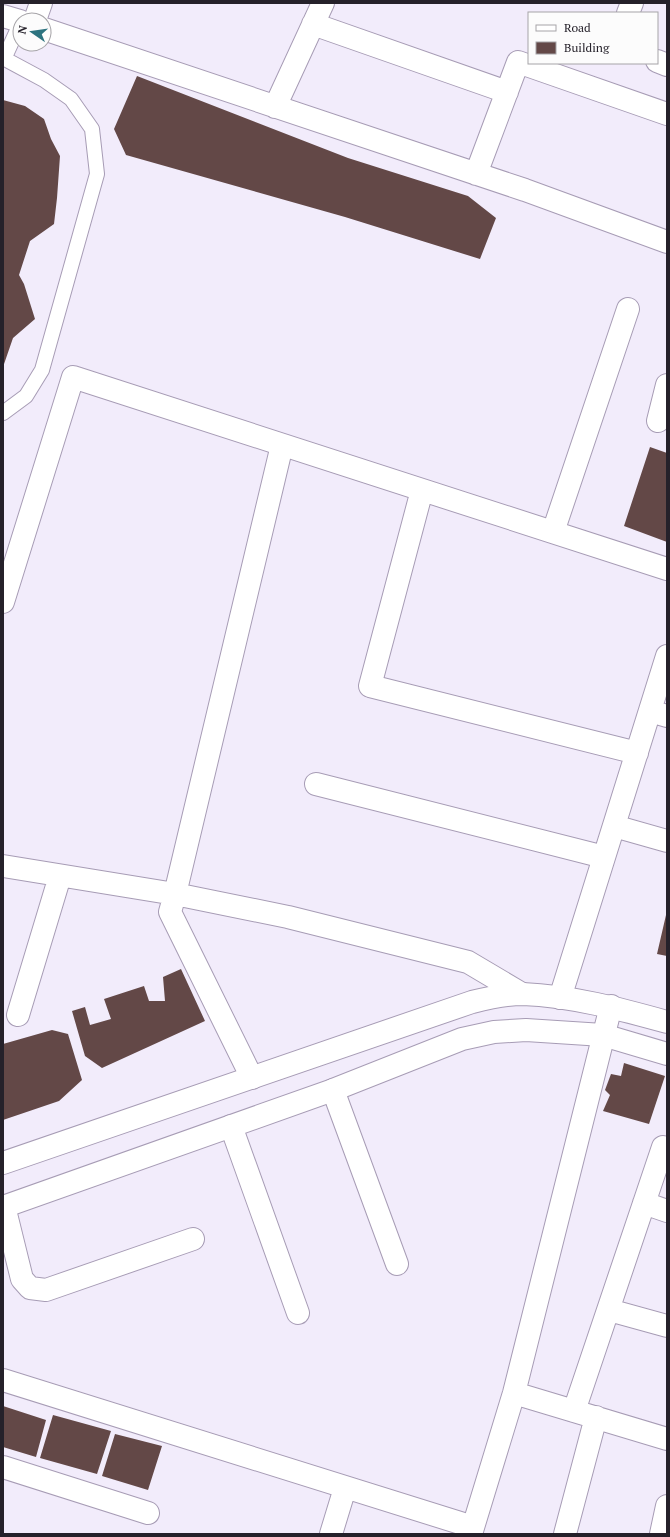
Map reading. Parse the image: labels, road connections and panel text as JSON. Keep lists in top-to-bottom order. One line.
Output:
{"legend":["Road","Building"],"north":"left"}
